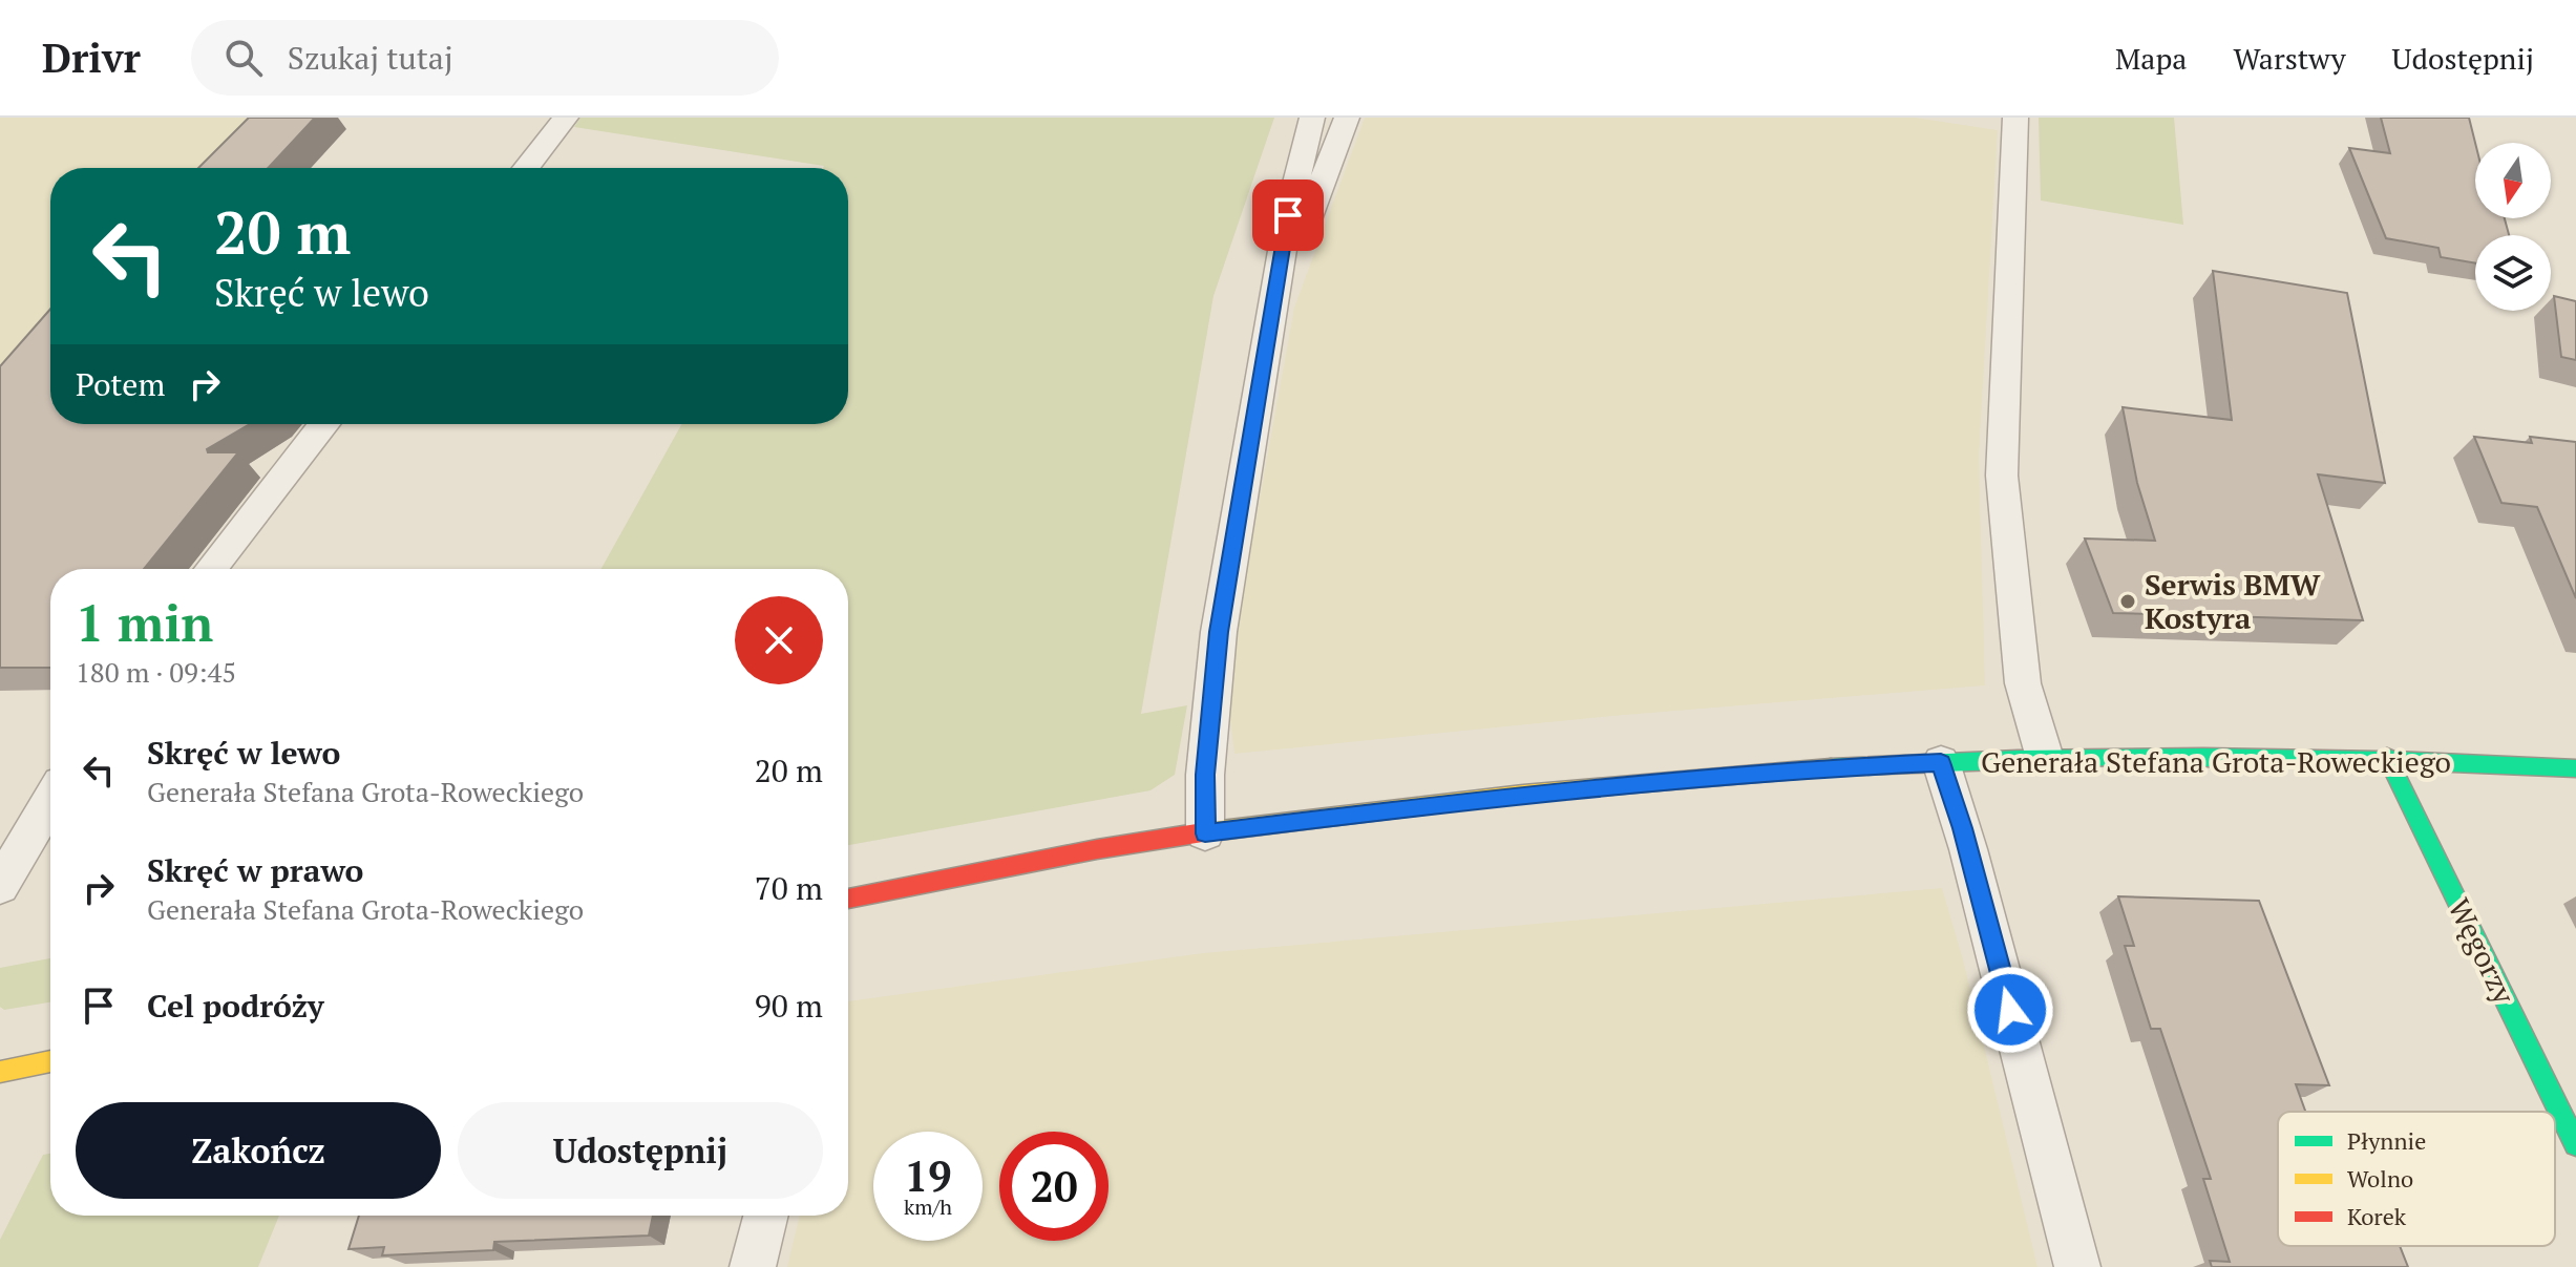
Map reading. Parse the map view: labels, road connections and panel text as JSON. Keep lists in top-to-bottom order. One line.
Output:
{"streets":{"street":["Generała Stefana Grota-Roweckiego","Węgorzy"]},"crossings":[["Generała Stefana Grota-Roweckiego","Węgorzy"]],"places":["Serwis BMW Kostyra"],"legend":["Płynnie","Wolno","Korek"],"north":"bottom","page":{"header":"Drivr","search":"Szukaj tutaj","nav":["Mapa","Warstwy","Udostępnij"],"turn":["20 m","Skręć w lewo"],"then":"Potem","heading":["1 min","180 m · 09:45"],"list":[{"name":"Skręć w lewo","note":"Generała Stefana Grota-Roweckiego","value":"20 m"},{"name":"Skręć w prawo","note":"Generała Stefana Grota-Roweckiego","value":"70 m"},{"name":"Cel podróży","value":"90 m"}],"buttons":["Zakończ","Udostępnij"],"speed":"19 km/h","limit":"20"}}
